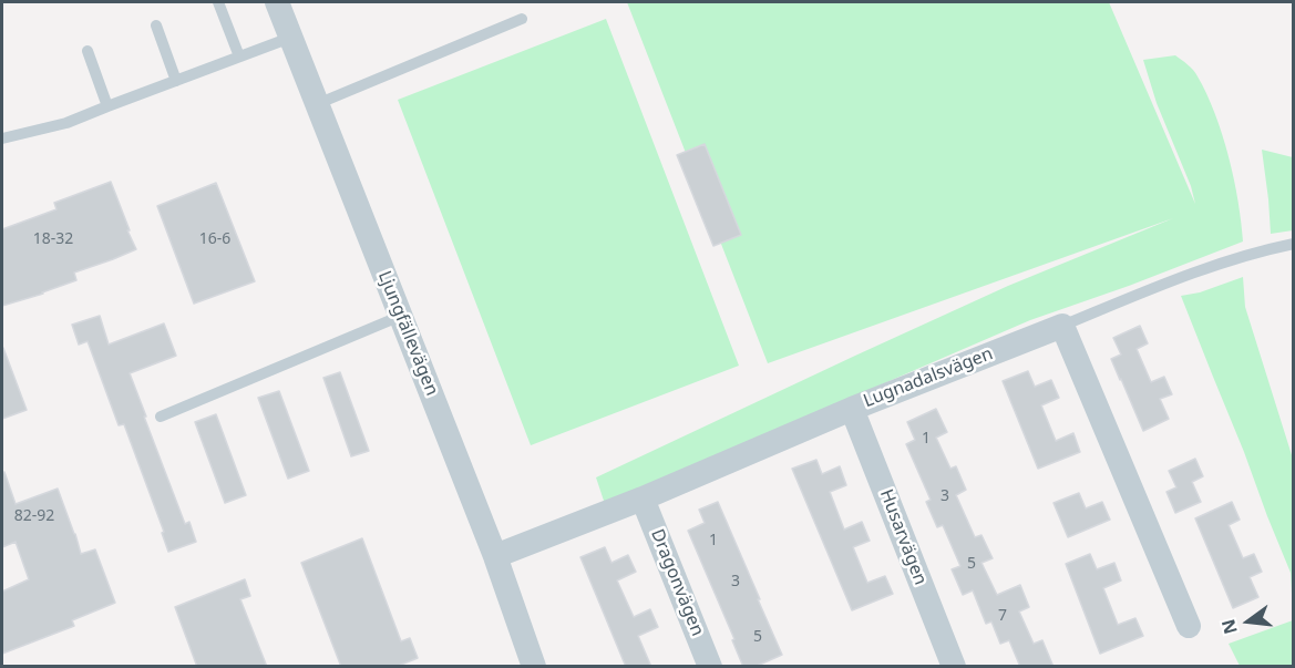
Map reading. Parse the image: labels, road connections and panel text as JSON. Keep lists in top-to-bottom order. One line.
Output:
{"streets":{"street":["Ljungfällevägen","Lugnadalsvägen","Husarvägen","Dragonvägen"]},"crossings":[["Ljungfällevägen","Lugnadalsvägen"],["Lugnadalsvägen","Husarvägen"],["Lugnadalsvägen","Dragonvägen"]],"house_numbers":["18-32","16-6","1","3","82-92","1","5","3","7","5"],"north":"left"}
